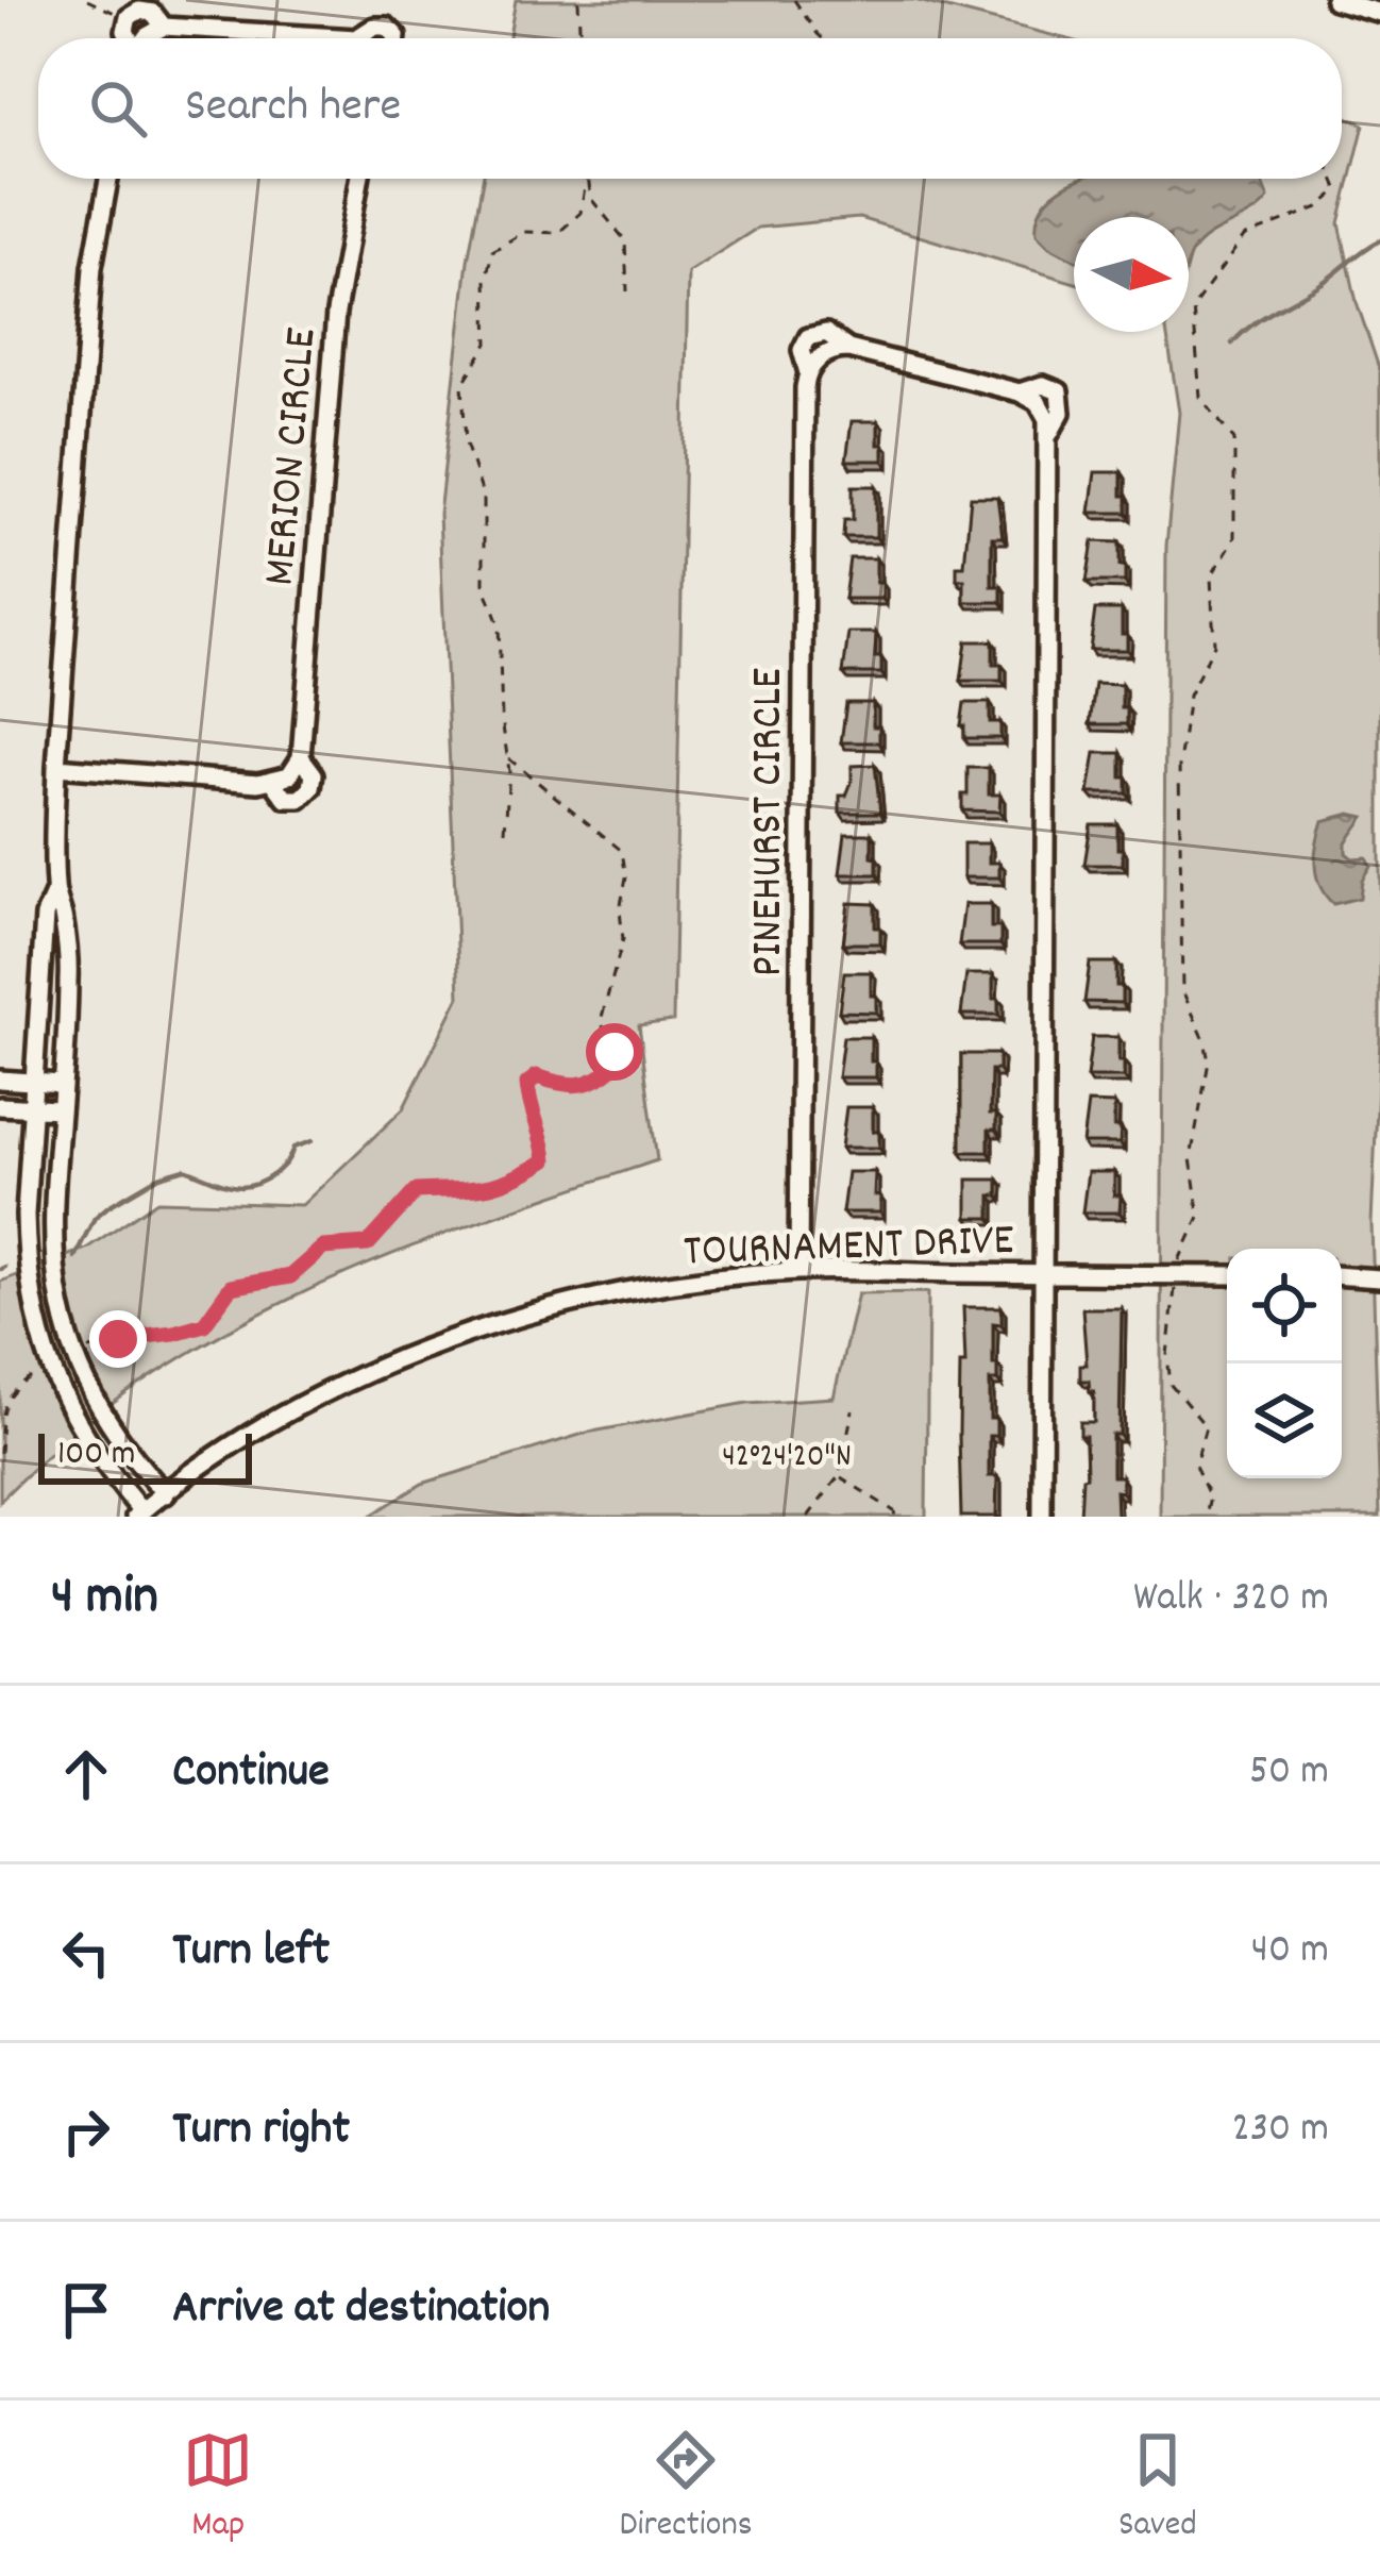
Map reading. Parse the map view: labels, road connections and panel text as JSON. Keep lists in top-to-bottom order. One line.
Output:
{"streets":{"street":["MERION CIRCLE","PINEHURST CIRCLE","TOURNAMENT DRIVE"]},"crossings":[["PINEHURST CIRCLE","TOURNAMENT DRIVE"]],"scale_bar":"100 m","north":"right","page":{"search":"Search here","scale":"100 m","heading":["4 min","Walk · 320 m"],"list":[["Continue","50 m"],["Turn left","40 m"],["Turn right","230 m"],"Arrive at destination"],"nav":["Map","Directions","Saved"]},"coordinates":["42°24'20\"N"]}
